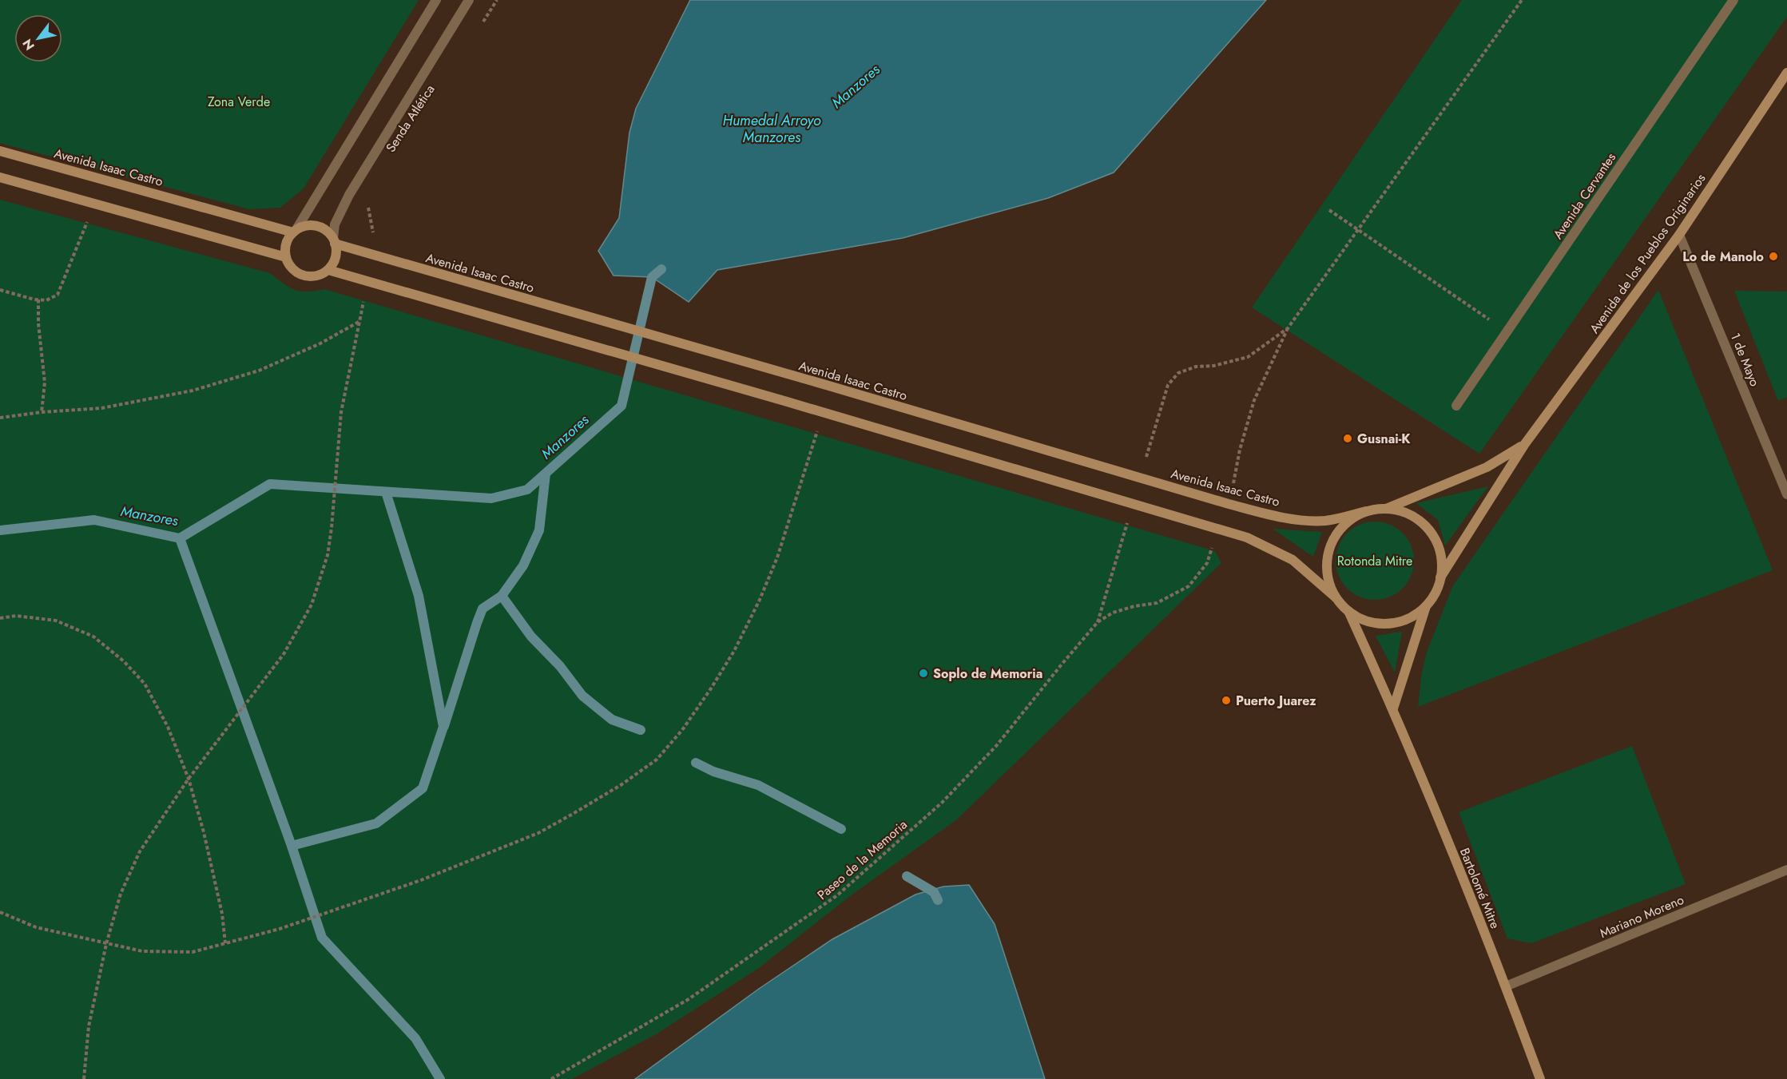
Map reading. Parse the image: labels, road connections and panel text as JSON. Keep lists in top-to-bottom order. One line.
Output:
{"streets":{"main road":["Avenida Isaac Castro","Avenida de los Pueblos Originarios","Bartolomé Mitre"],"street":["Avenida Cervantes","1 de Mayo","Mariano Moreno"],"path":["Paseo de la Memoria"]},"crossings":[["Avenida Isaac Castro","Avenida de los Pueblos Originarios"],["Avenida Isaac Castro","Bartolomé Mitre"],["Avenida de los Pueblos Originarios","1 de Mayo"],["Avenida de los Pueblos Originarios","Bartolomé Mitre"],["Bartolomé Mitre","Mariano Moreno"]],"water":["Manzores","Humedal Arroyo Manzores"],"parks":["Zona Verde","Rotonda Mitre"],"places":["Lo de Manolo","Gusnai-K","Soplo de Memoria","Puerto Juarez"],"north":"bottom left"}
